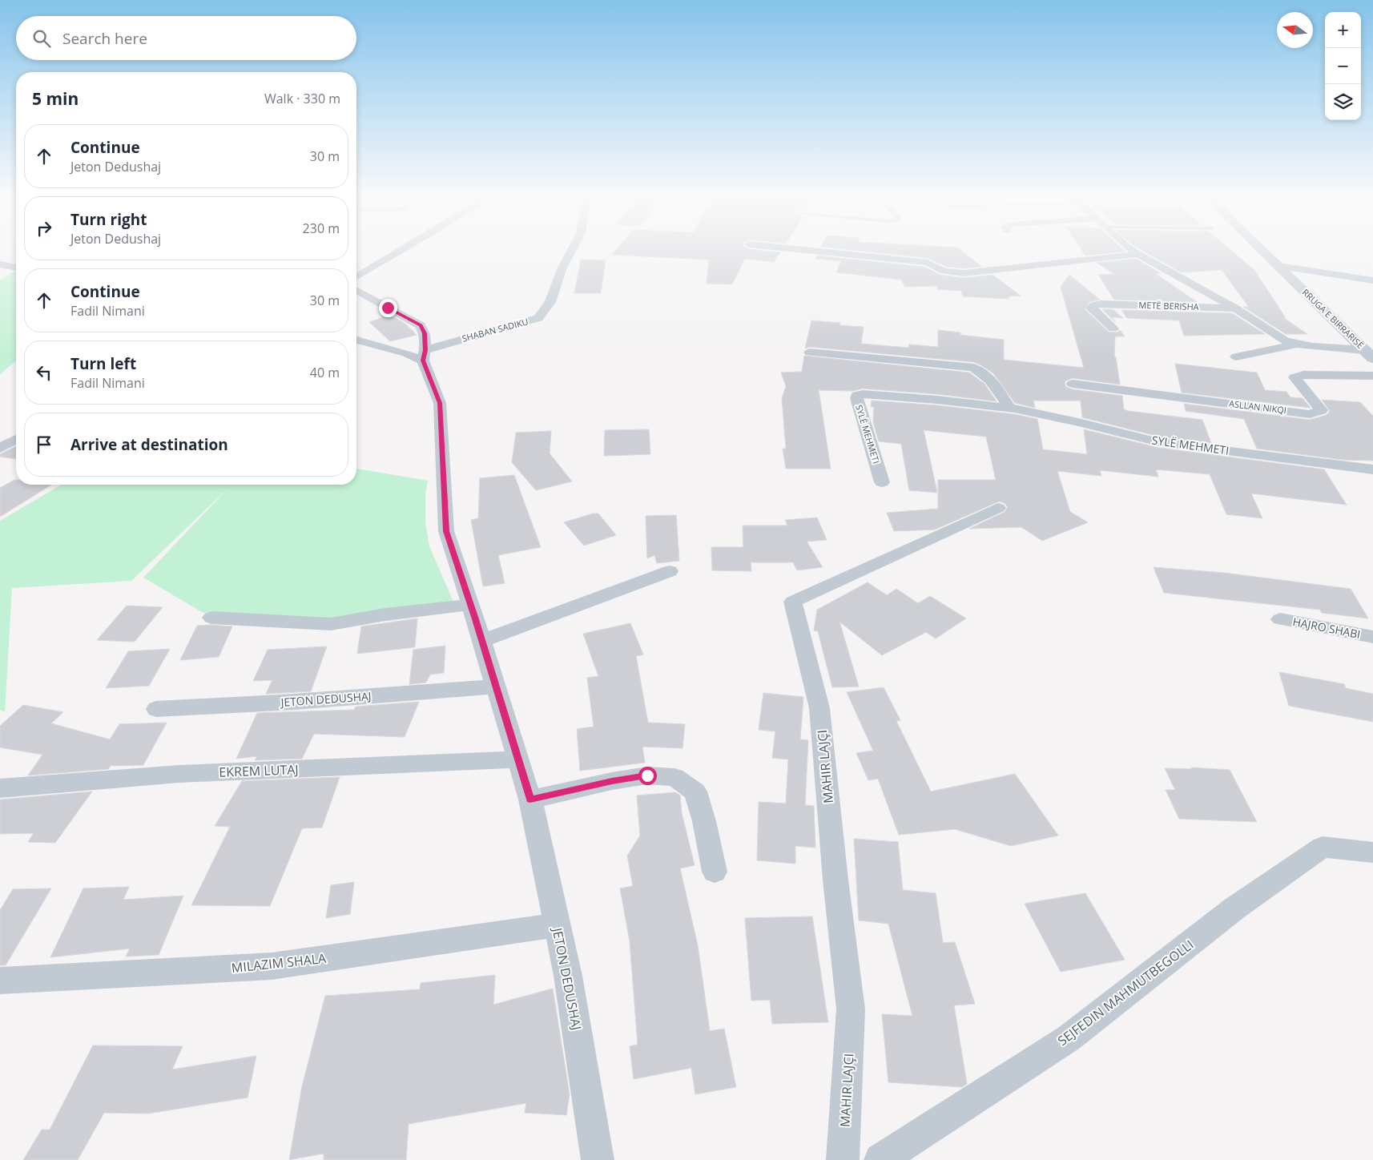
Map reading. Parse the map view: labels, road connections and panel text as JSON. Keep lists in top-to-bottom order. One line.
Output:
{"streets":{"street":["METË BERISHA","RRUGA E BIRRARISË","SHABAN SADIKU","ASLLAN NIKQI","SYLË MEHMETI","HAJRO SHABI","JETON DEDUSHAJ","MAHIR LAJÇI","EKREM LUTAJ","MILAZIM SHALA","SEJFEDIN MAHMUTBEGOLLI"]},"crossings":[["METË BERISHA","RRUGA E BIRRARISË"],["SHABAN SADIKU","JETON DEDUSHAJ"],["JETON DEDUSHAJ","EKREM LUTAJ"],["JETON DEDUSHAJ","MILAZIM SHALA"]],"north":"left","page":{"map_buttons":["+","−"],"search":"Search here","heading":["5 min","Walk · 330 m"],"list":[["Continue","Jeton Dedushaj","30 m"],["Turn right","Jeton Dedushaj","230 m"],["Continue","Fadil Nimani","30 m"],["Turn left","Fadil Nimani","40 m"],"Arrive at destination"]}}
